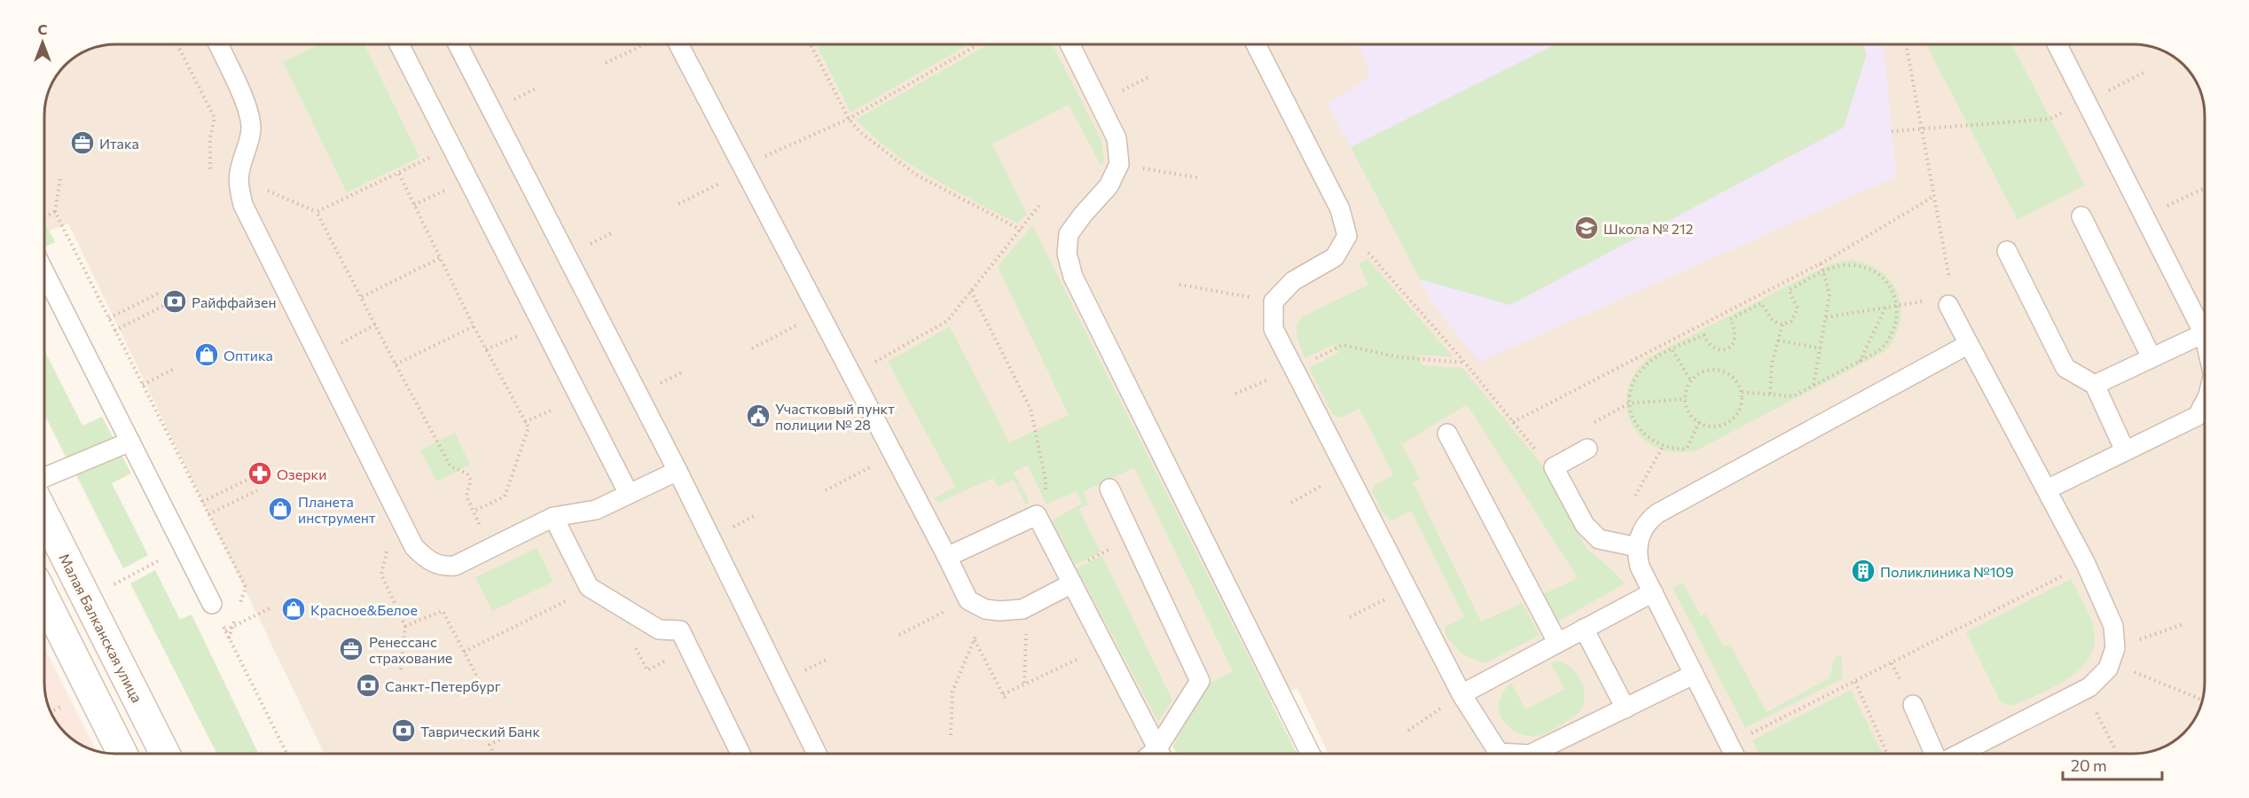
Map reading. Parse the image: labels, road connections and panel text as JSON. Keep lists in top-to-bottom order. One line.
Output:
{"streets":{"street":["Малая Балканская улица"]},"places":{"office":["Итака","Ренессанс страхование"],"school or university":["Школа № 212"],"bank":["Райффайзен","Санкт-Петербург","Таврический Банк"],"shop":["Оптика","Планета инструмент","Красное&Белое"],"public building":["Участковый пункт полиции № 28"],"pharmacy":["Озерки"],"building":["Поликлиника №109"]},"scale_bar":"20 m","north":"top"}
